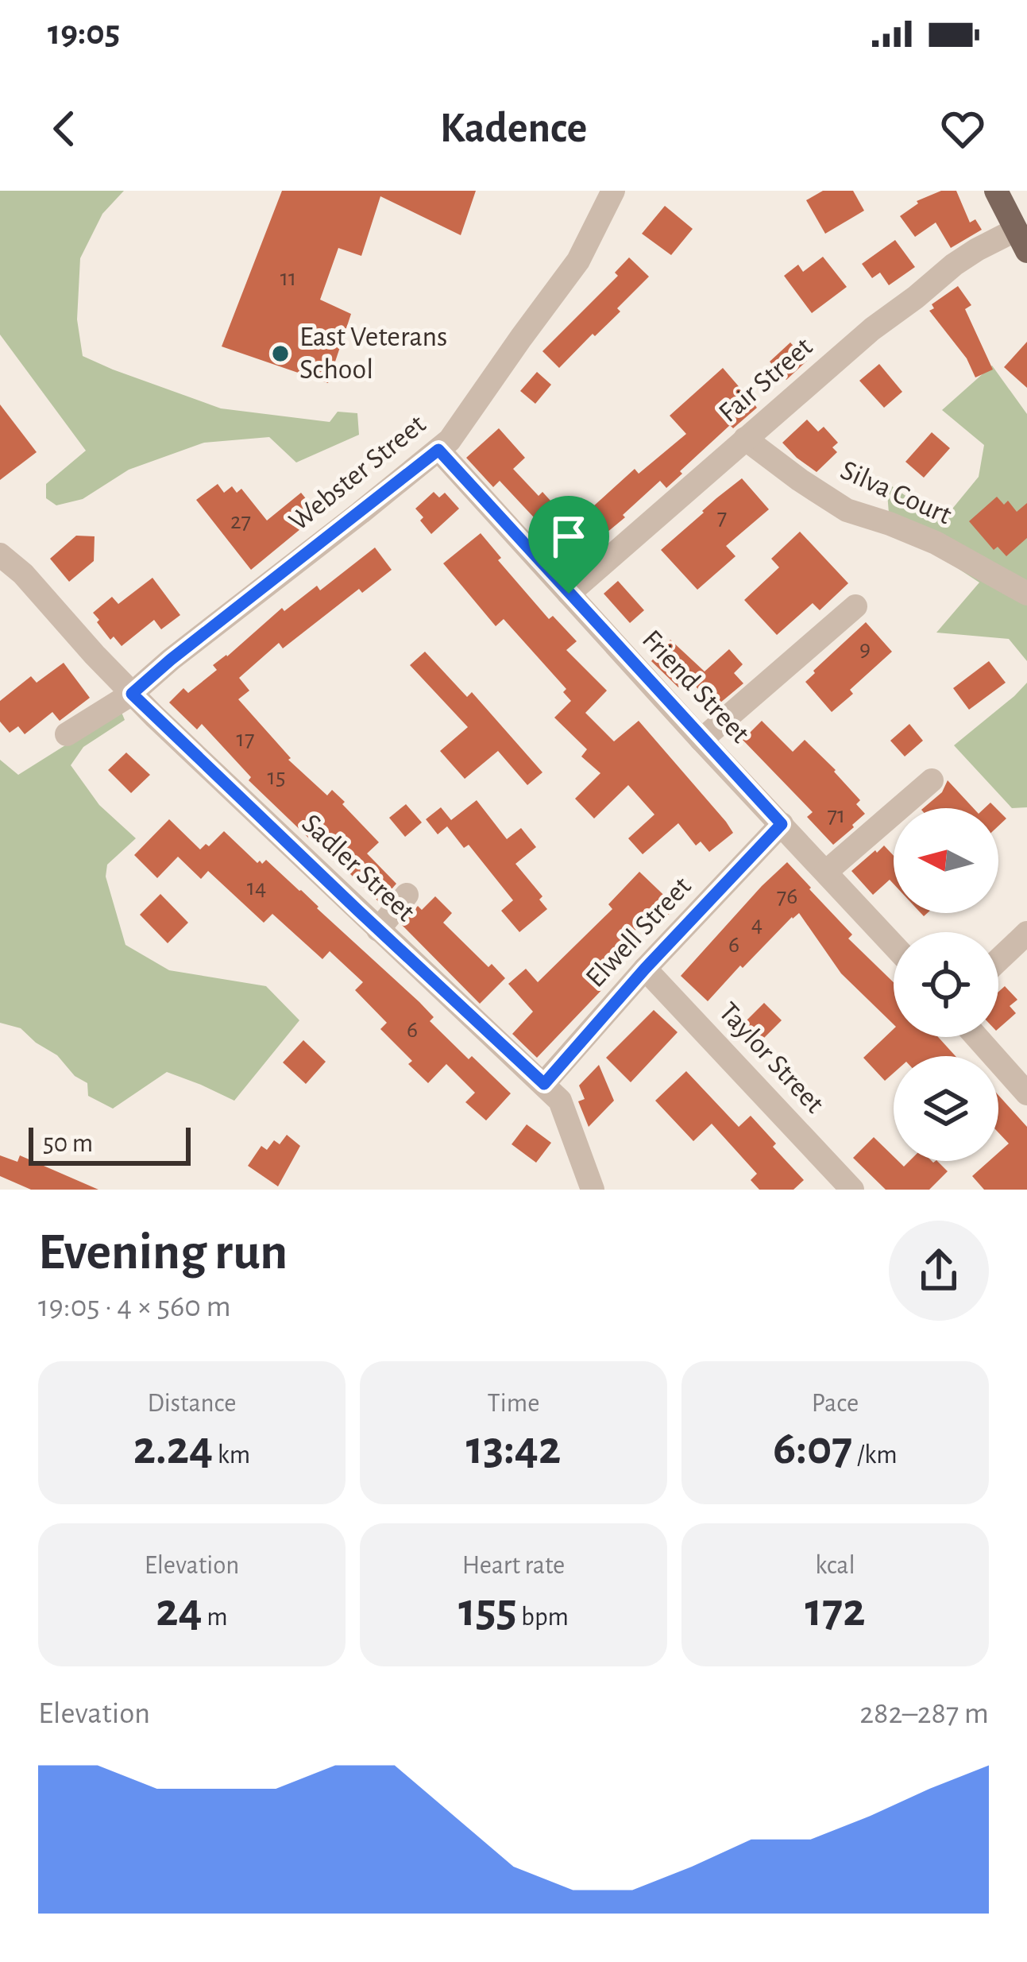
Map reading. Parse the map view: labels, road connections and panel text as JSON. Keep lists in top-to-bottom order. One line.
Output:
{"streets":{"street":["Fair Street","Webster Street","Silva Court","Friend Street","Sadler Street","Elwell Street","Taylor Street"]},"crossings":[["Fair Street","Silva Court"],["Fair Street","Friend Street"],["Webster Street","Friend Street"],["Webster Street","Sadler Street"],["Friend Street","Elwell Street"],["Sadler Street","Elwell Street"],["Elwell Street","Taylor Street"]],"places":["East Veterans School"],"house_numbers":["11","7","27","9","17","15","71","14","76","4","6","6"],"scale_bar":"50 m","north":"left","page":{"status":"19:05","header":"Kadence","scale":"50 m","heading":["Evening run","19:05 · 4 × 560 m"],"stats":[["Distance","2.24 km"],["Time","13:42"],["Pace","6:07 /km"],["Elevation","24 m"],["Heart rate","155 bpm"],["kcal","172"]],"chart":["Elevation","282–287 m"]}}
